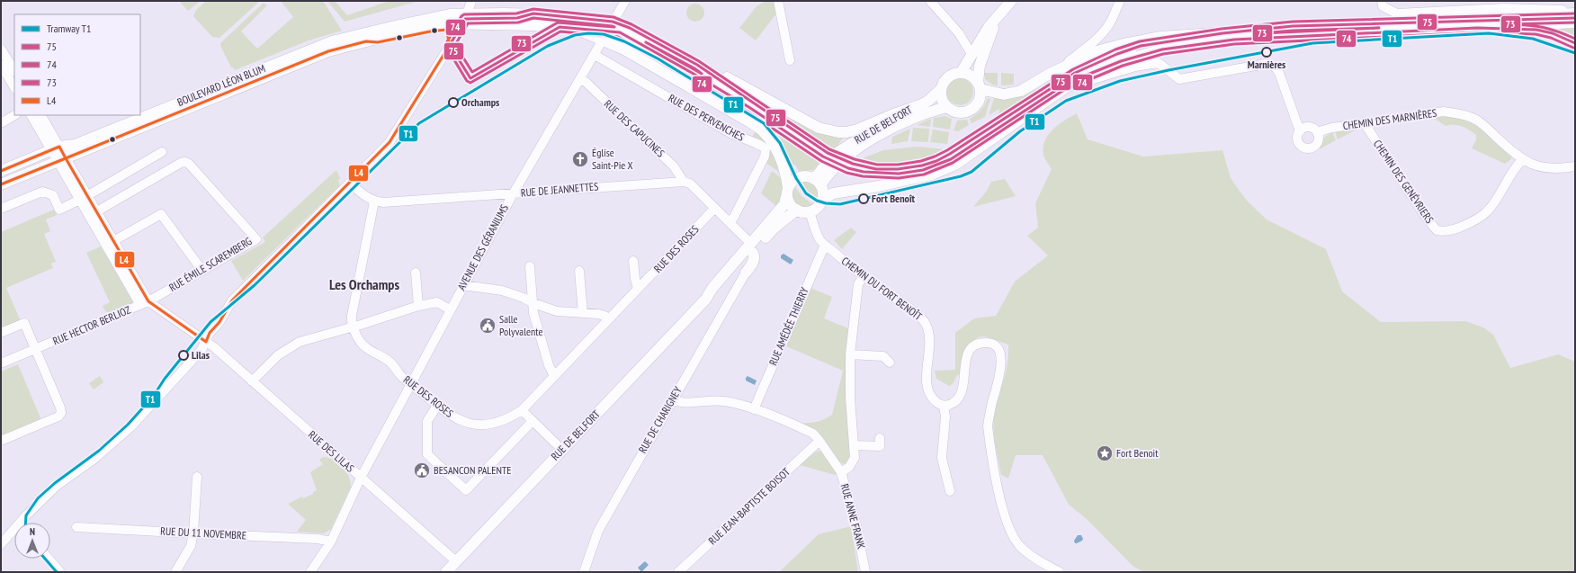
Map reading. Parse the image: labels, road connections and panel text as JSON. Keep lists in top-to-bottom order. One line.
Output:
{"streets":{"main road":["BOULEVARD LÉON BLUM","RUE DE BELFORT"],"street":["RUE DES PERVENCHES","CHEMIN DES MARNIÈRES","RUE DES CAPUCINES","CHEMIN DES GENÉVRIERS","RUE DE JEANNETTES","AVENUE DES GÉRANIUMS","RUE DES ROSES","RUE ÉMILE SCAREMBERG","CHEMIN DU FORT BENOÎT","RUE HECTOR BERLIOZ","RUE AMÉDÉE THIERRY","RUE DE CHARIGNEY","RUE DES LILAS","RUE JEAN-BAPTISTE BOISOT","RUE ANNE FRANK","RUE DU 11 NOVEMBRE"]},"crossings":[["BOULEVARD LÉON BLUM","AVENUE DES GÉRANIUMS"],["RUE DES PERVENCHES","AVENUE DES GÉRANIUMS"],["CHEMIN DES MARNIÈRES","CHEMIN DES GENÉVRIERS"],["RUE DE BELFORT","CHEMIN DU FORT BENOÎT"],["RUE DE BELFORT","RUE DE CHARIGNEY"],["RUE DE BELFORT","RUE DES LILAS"],["RUE DES CAPUCINES","RUE DE JEANNETTES"],["RUE DES CAPUCINES","AVENUE DES GÉRANIUMS"],["RUE DE JEANNETTES","AVENUE DES GÉRANIUMS"],["AVENUE DES GÉRANIUMS","RUE DES ROSES"],["AVENUE DES GÉRANIUMS","RUE DES LILAS"],["AVENUE DES GÉRANIUMS","RUE DU 11 NOVEMBRE"],["RUE ÉMILE SCAREMBERG","RUE HECTOR BERLIOZ"],["RUE ÉMILE SCAREMBERG","RUE DES LILAS"],["CHEMIN DU FORT BENOÎT","RUE AMÉDÉE THIERRY"],["CHEMIN DU FORT BENOÎT","RUE ANNE FRANK"],["RUE HECTOR BERLIOZ","RUE DES LILAS"]],"districts":["Les Orchamps"],"places":{"other":["Marnières","Orchamps","Fort Benoît","Lilas"],"church":["Église Saint-Pie X"],"public building":["Salle Polyvalente","BESANCON PALENTE"],"place":["Fort Benoit"]},"lines":["transit line 74","transit line 75","transit line 73","transit line L4","tram line T1"],"legend":["Tramway T1","75","74","73","L4"],"north":"top"}
